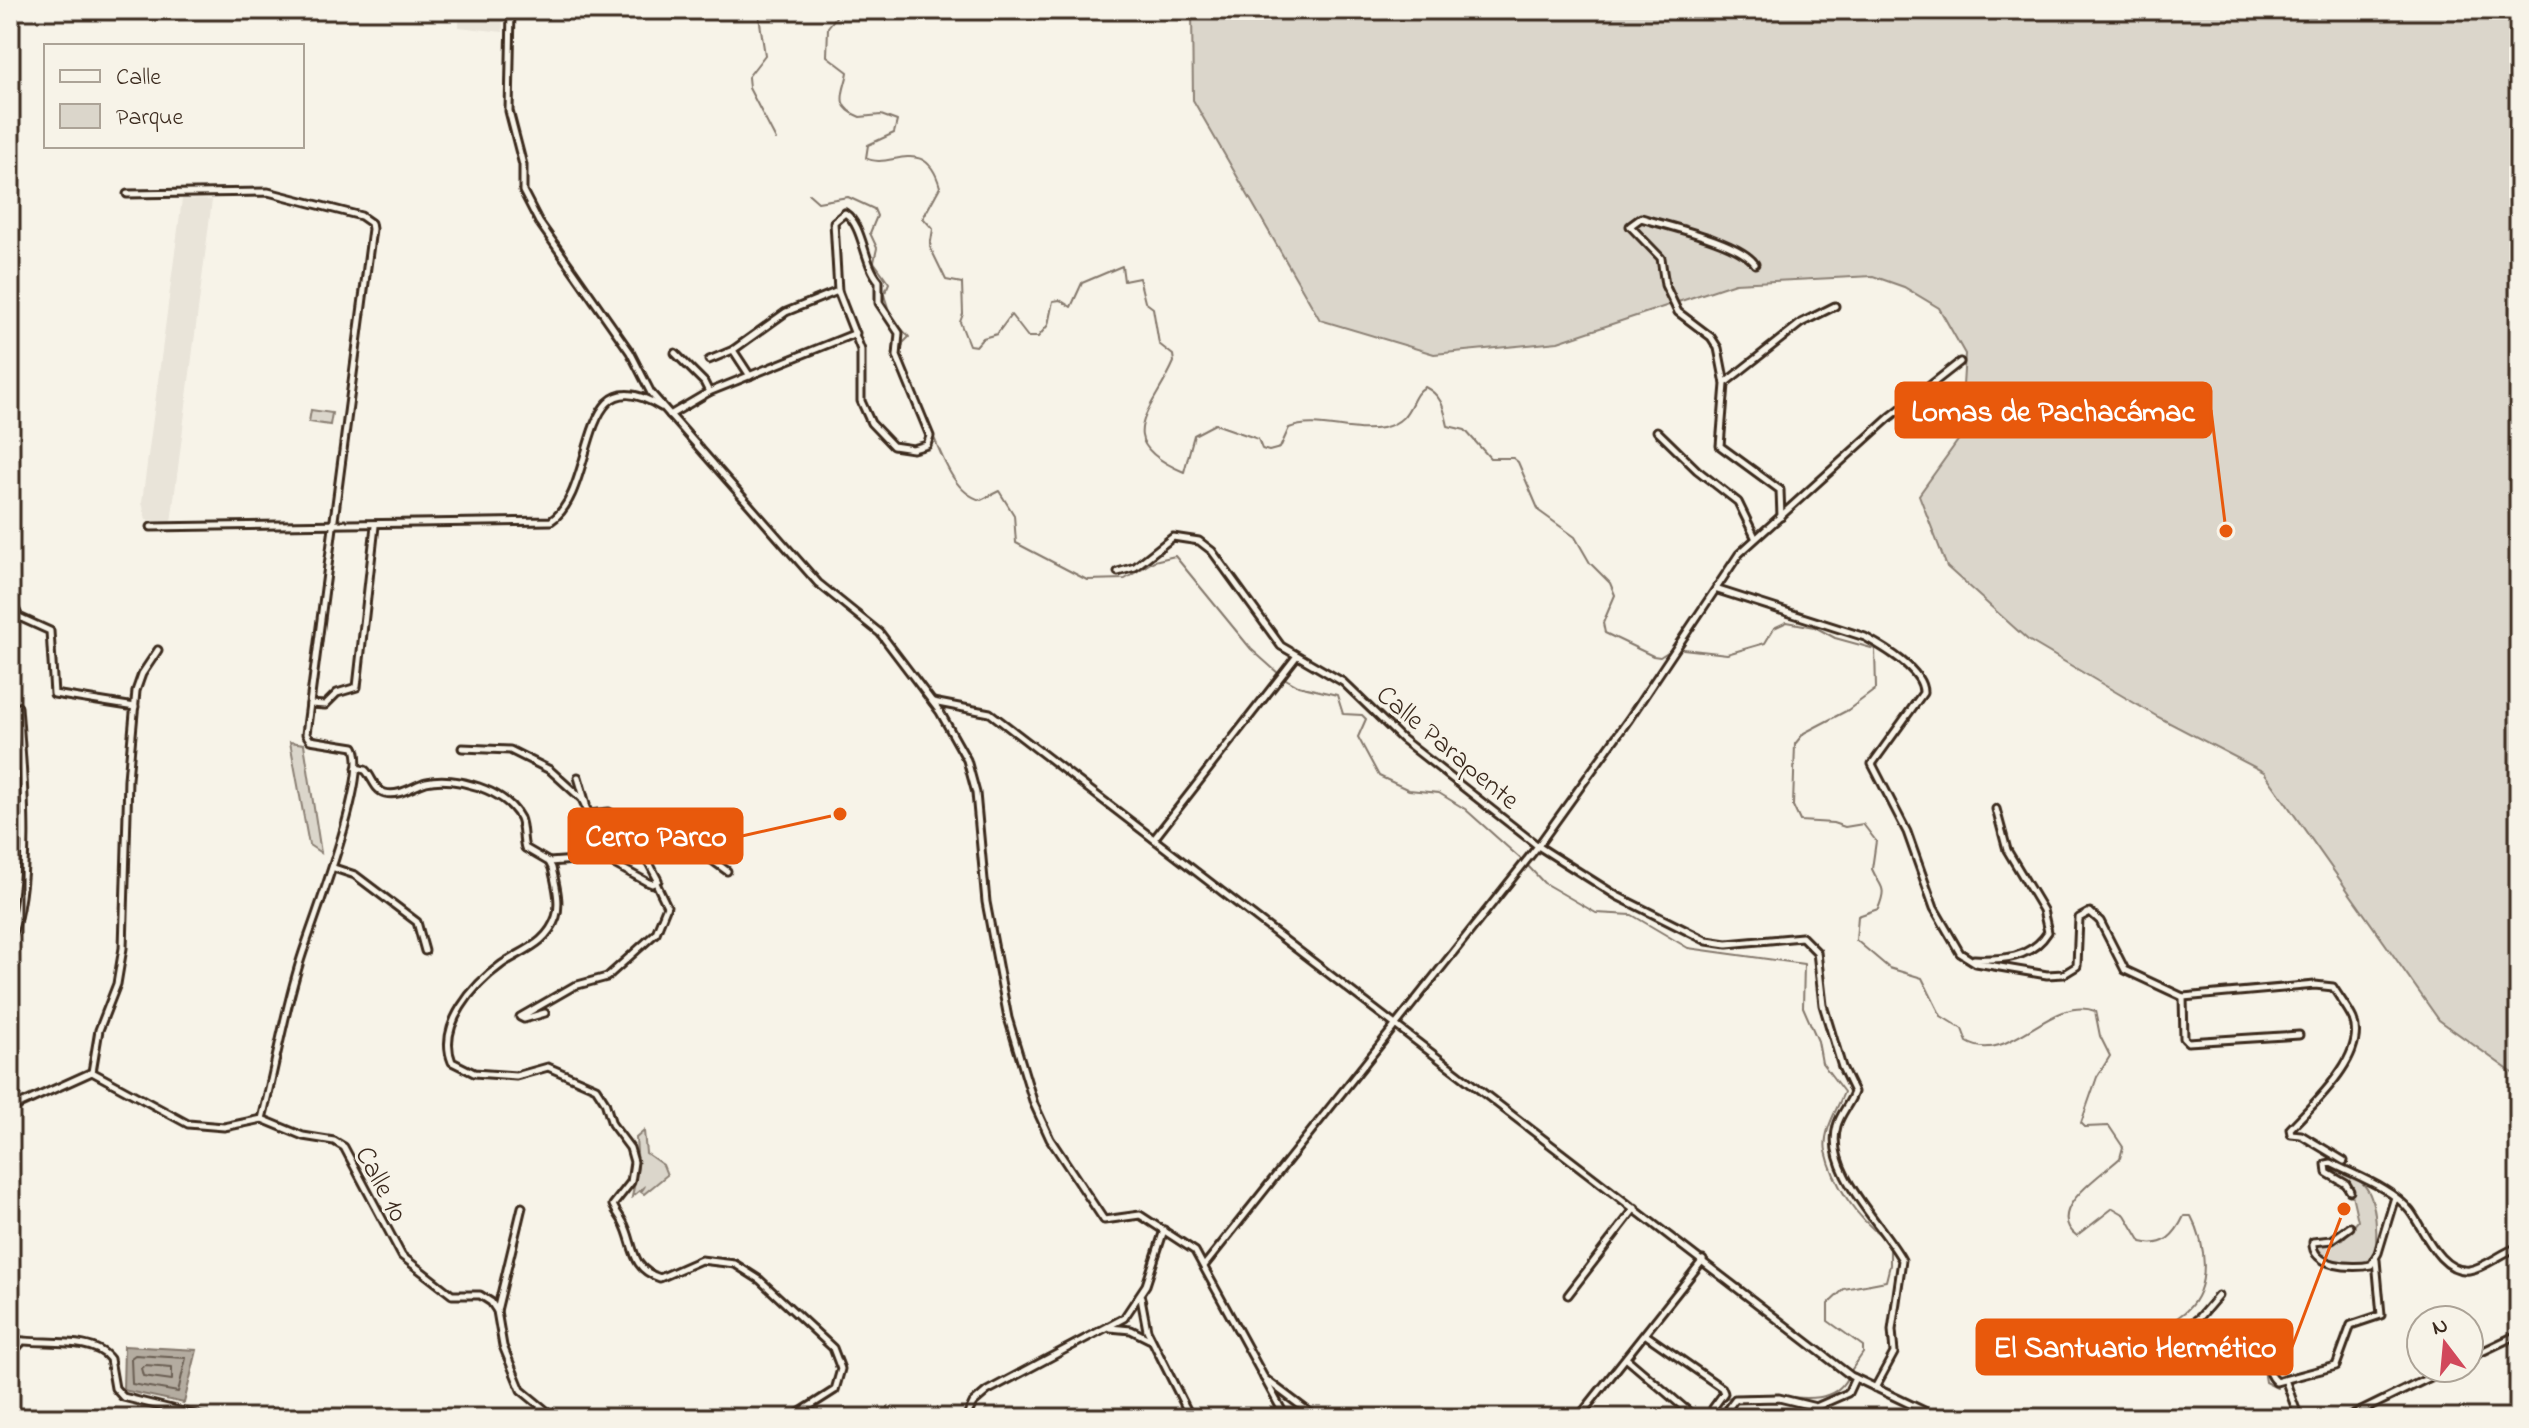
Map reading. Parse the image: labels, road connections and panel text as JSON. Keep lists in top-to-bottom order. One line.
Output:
{"streets":{"street":["Calle Parapente","Calle 10"]},"places":["Lomas de Pachacámac","Cerro Parco","El Santuario Hermético"],"legend":["Calle","Parque"],"north":"top"}
